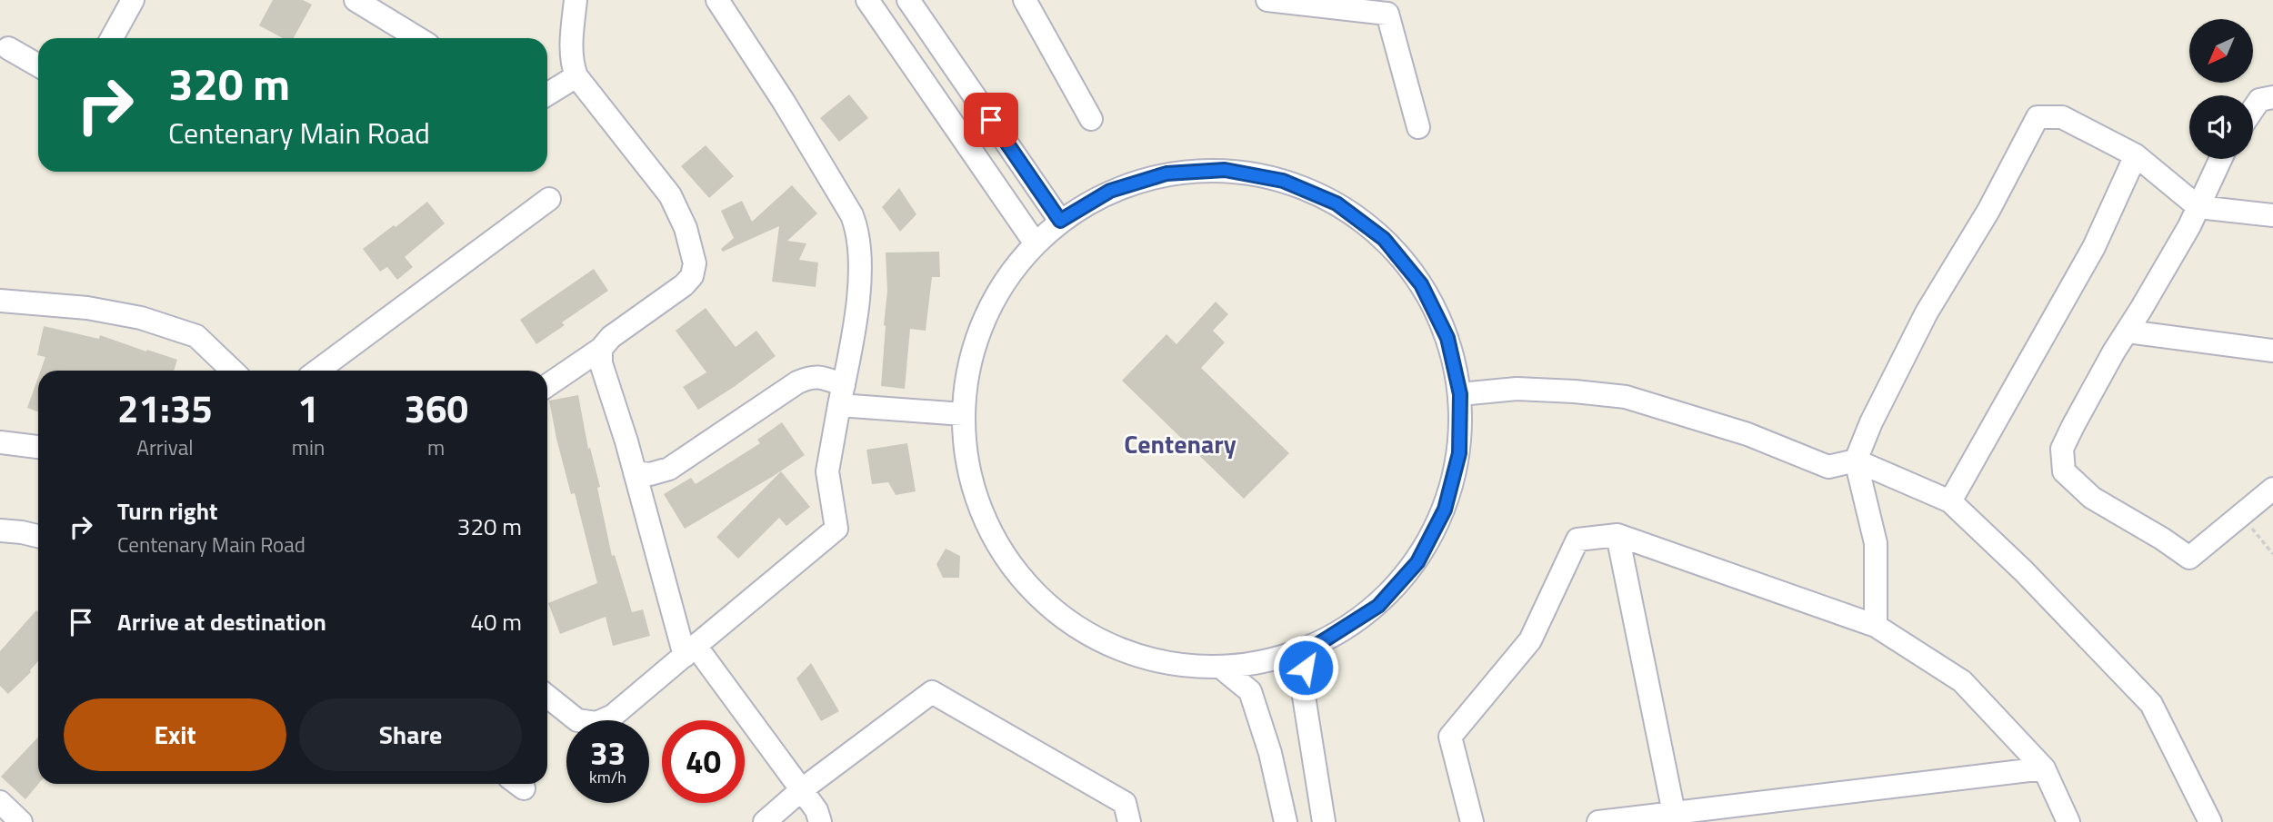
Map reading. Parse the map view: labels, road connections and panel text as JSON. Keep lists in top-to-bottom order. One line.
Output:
{"districts":["Centenary"],"north":"bottom left","page":{"turn":["320 m","Centenary Main Road"],"eta":["21:35","Arrival","1","min","360","m"],"list":[{"name":"Turn right","note":"Centenary Main Road","value":"320 m"},{"name":"Arrive at destination","value":"40 m"}],"buttons":["Exit","Share"],"speed":"33 km/h","limit":"40"}}
